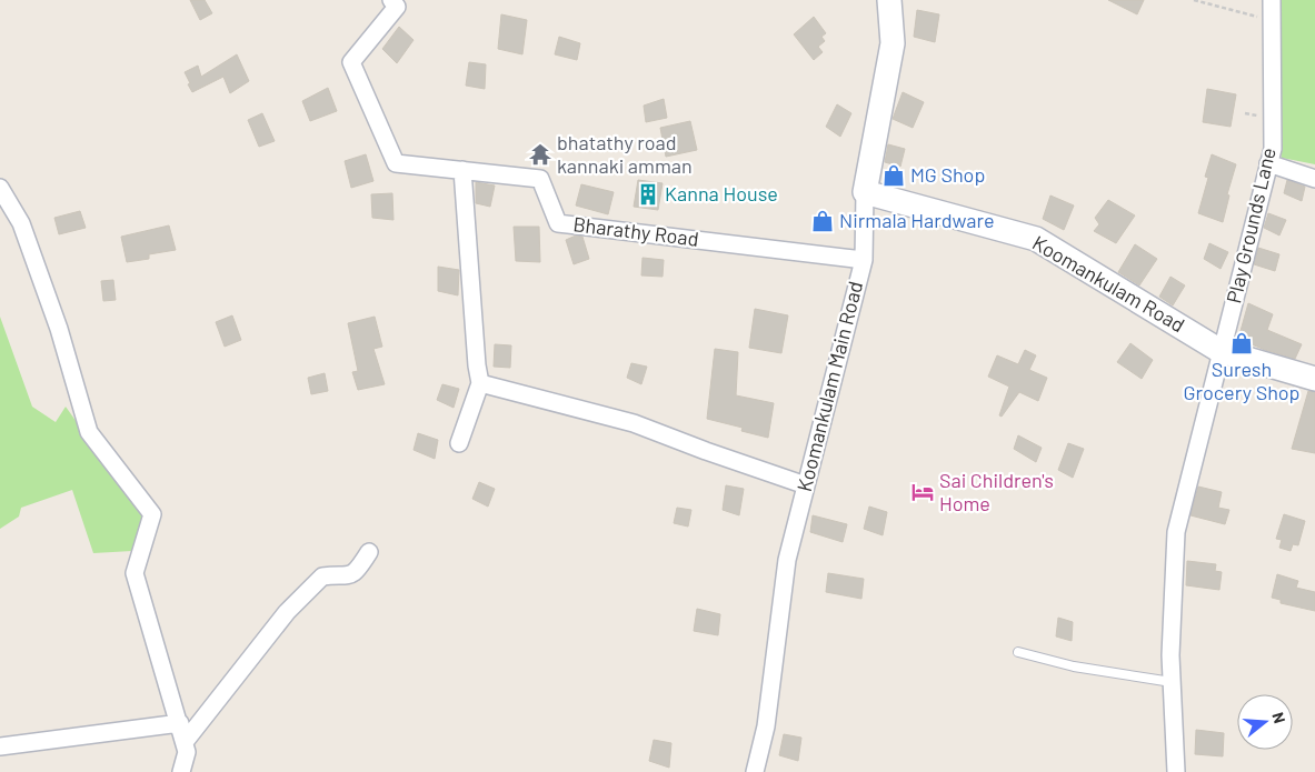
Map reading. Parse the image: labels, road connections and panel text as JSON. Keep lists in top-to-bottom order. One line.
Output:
{"streets":{"street":["Play Grounds Lane","Bharathy Road","Koomankulam Road","Koomankulam Main Road"]},"crossings":[["Play Grounds Lane","Koomankulam Road"],["Bharathy Road","Koomankulam Main Road"],["Koomankulam Road","Koomankulam Main Road"]],"places":{"temple":["bhatathy road kannaki amman"],"shop":["MG Shop","Nirmala Hardware","Suresh Grocery Shop"],"building":["Kanna House"],"hotel":["Sai Children's Home"]},"north":"right"}
